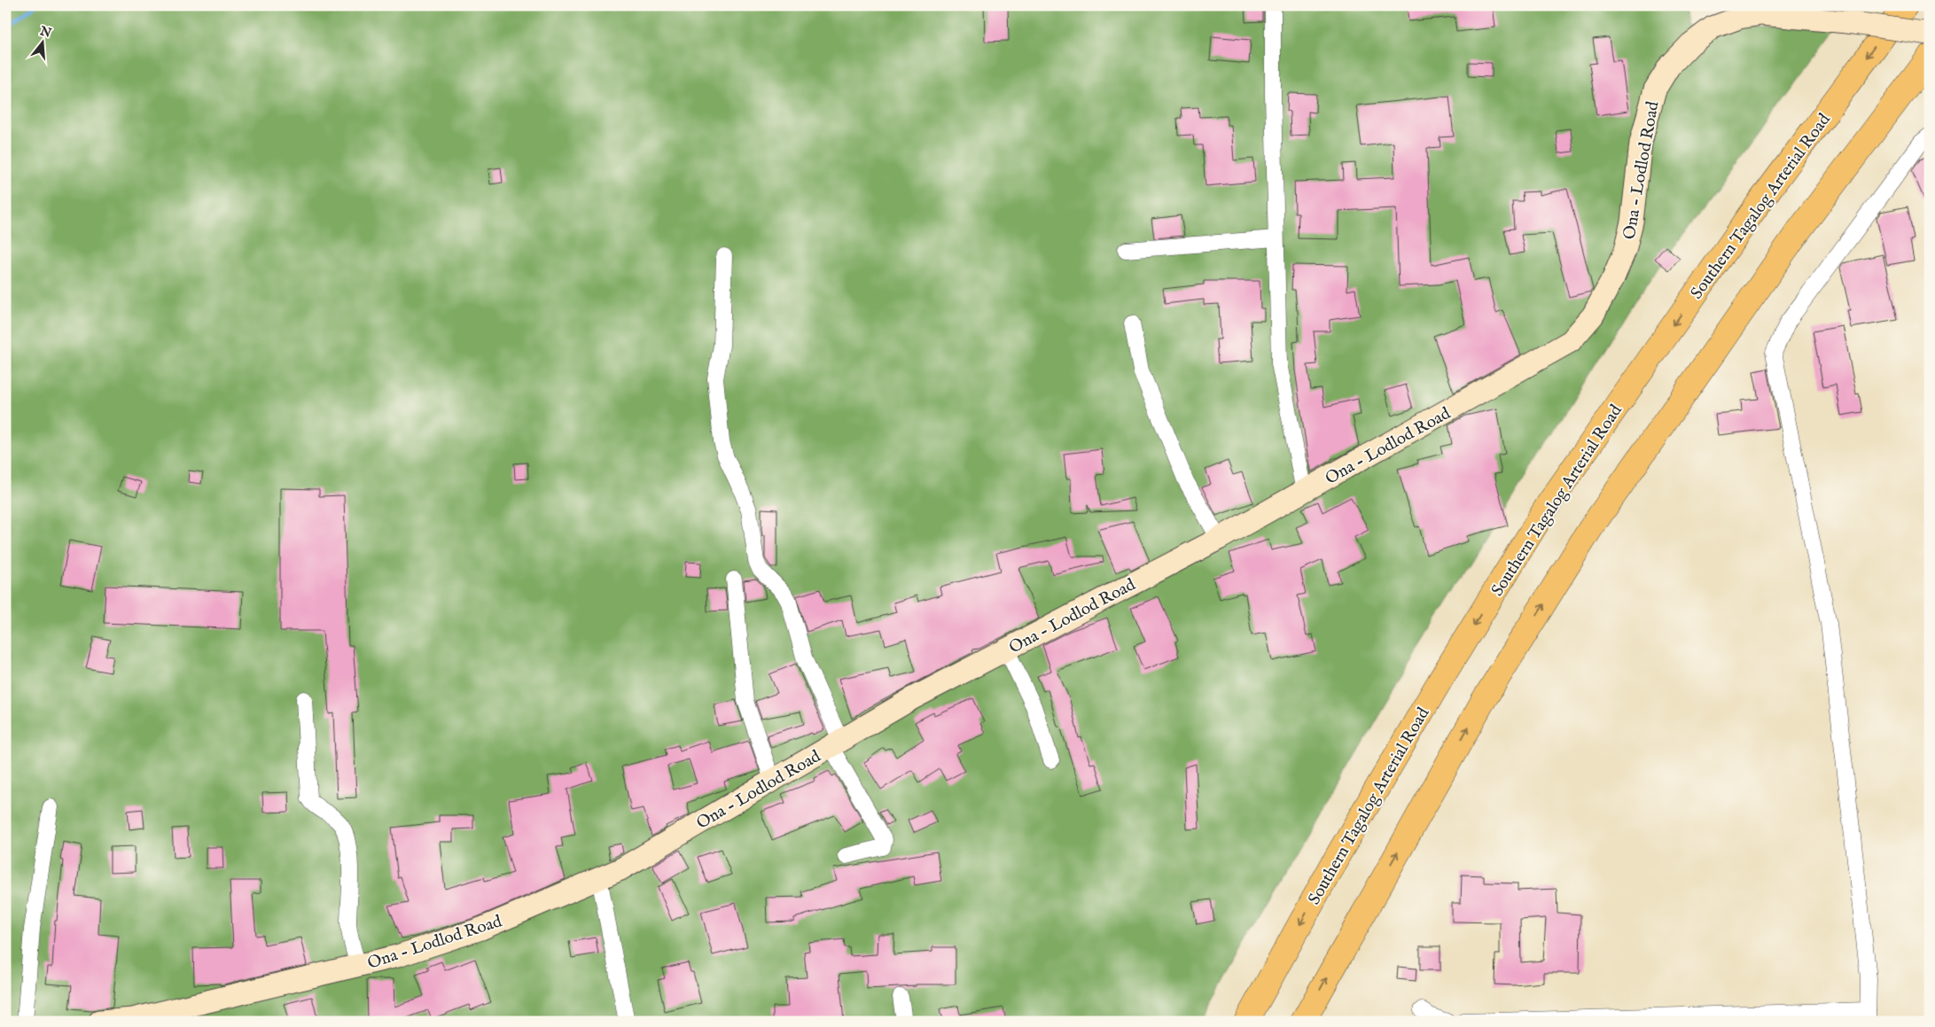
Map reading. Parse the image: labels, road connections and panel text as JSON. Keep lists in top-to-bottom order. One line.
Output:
{"streets":{"highway":["Southern Tagalog Arterial Road"],"main road":["Ona - Lodlod Road"]},"north":"top"}
